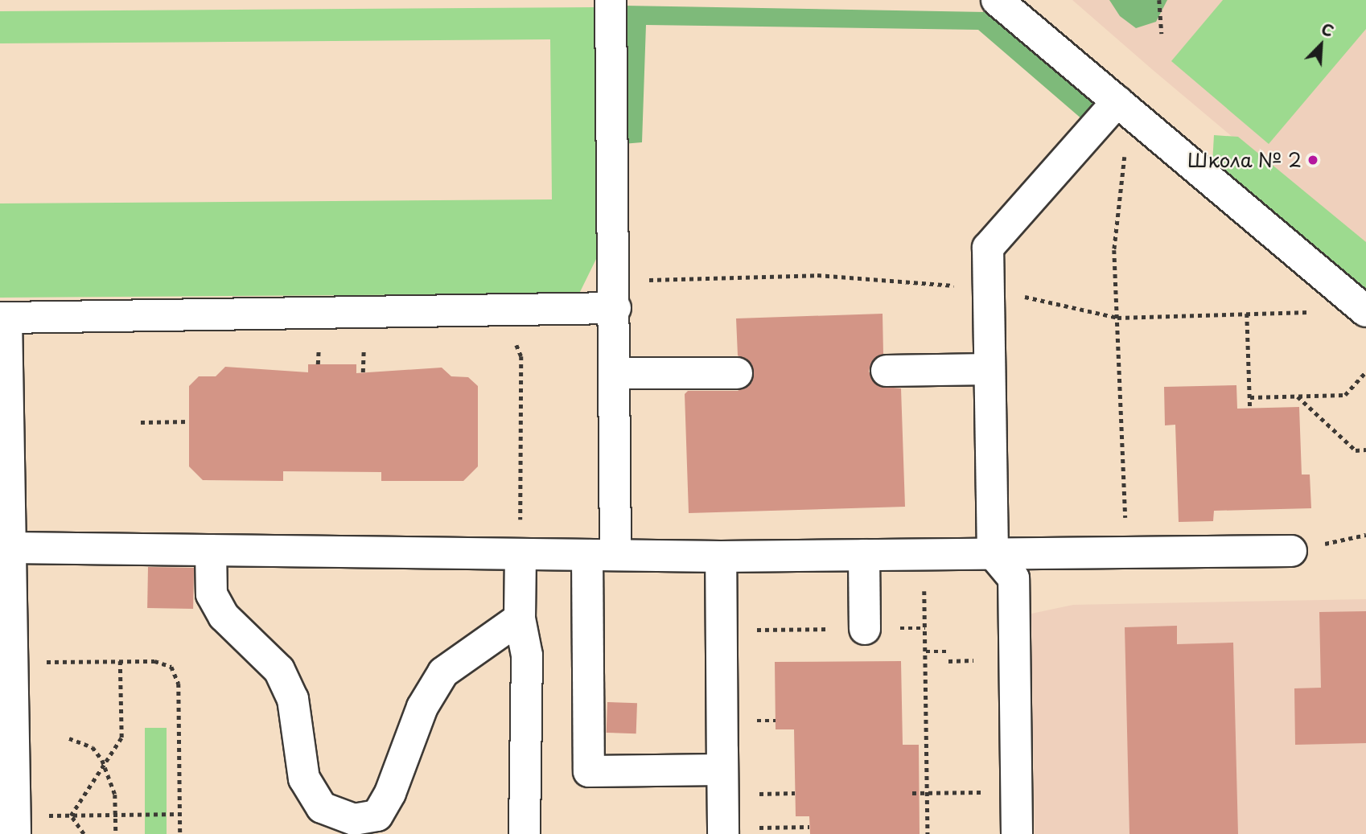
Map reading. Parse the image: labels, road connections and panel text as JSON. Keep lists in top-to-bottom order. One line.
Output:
{"places":["Школа № 2"],"north":"top right"}
